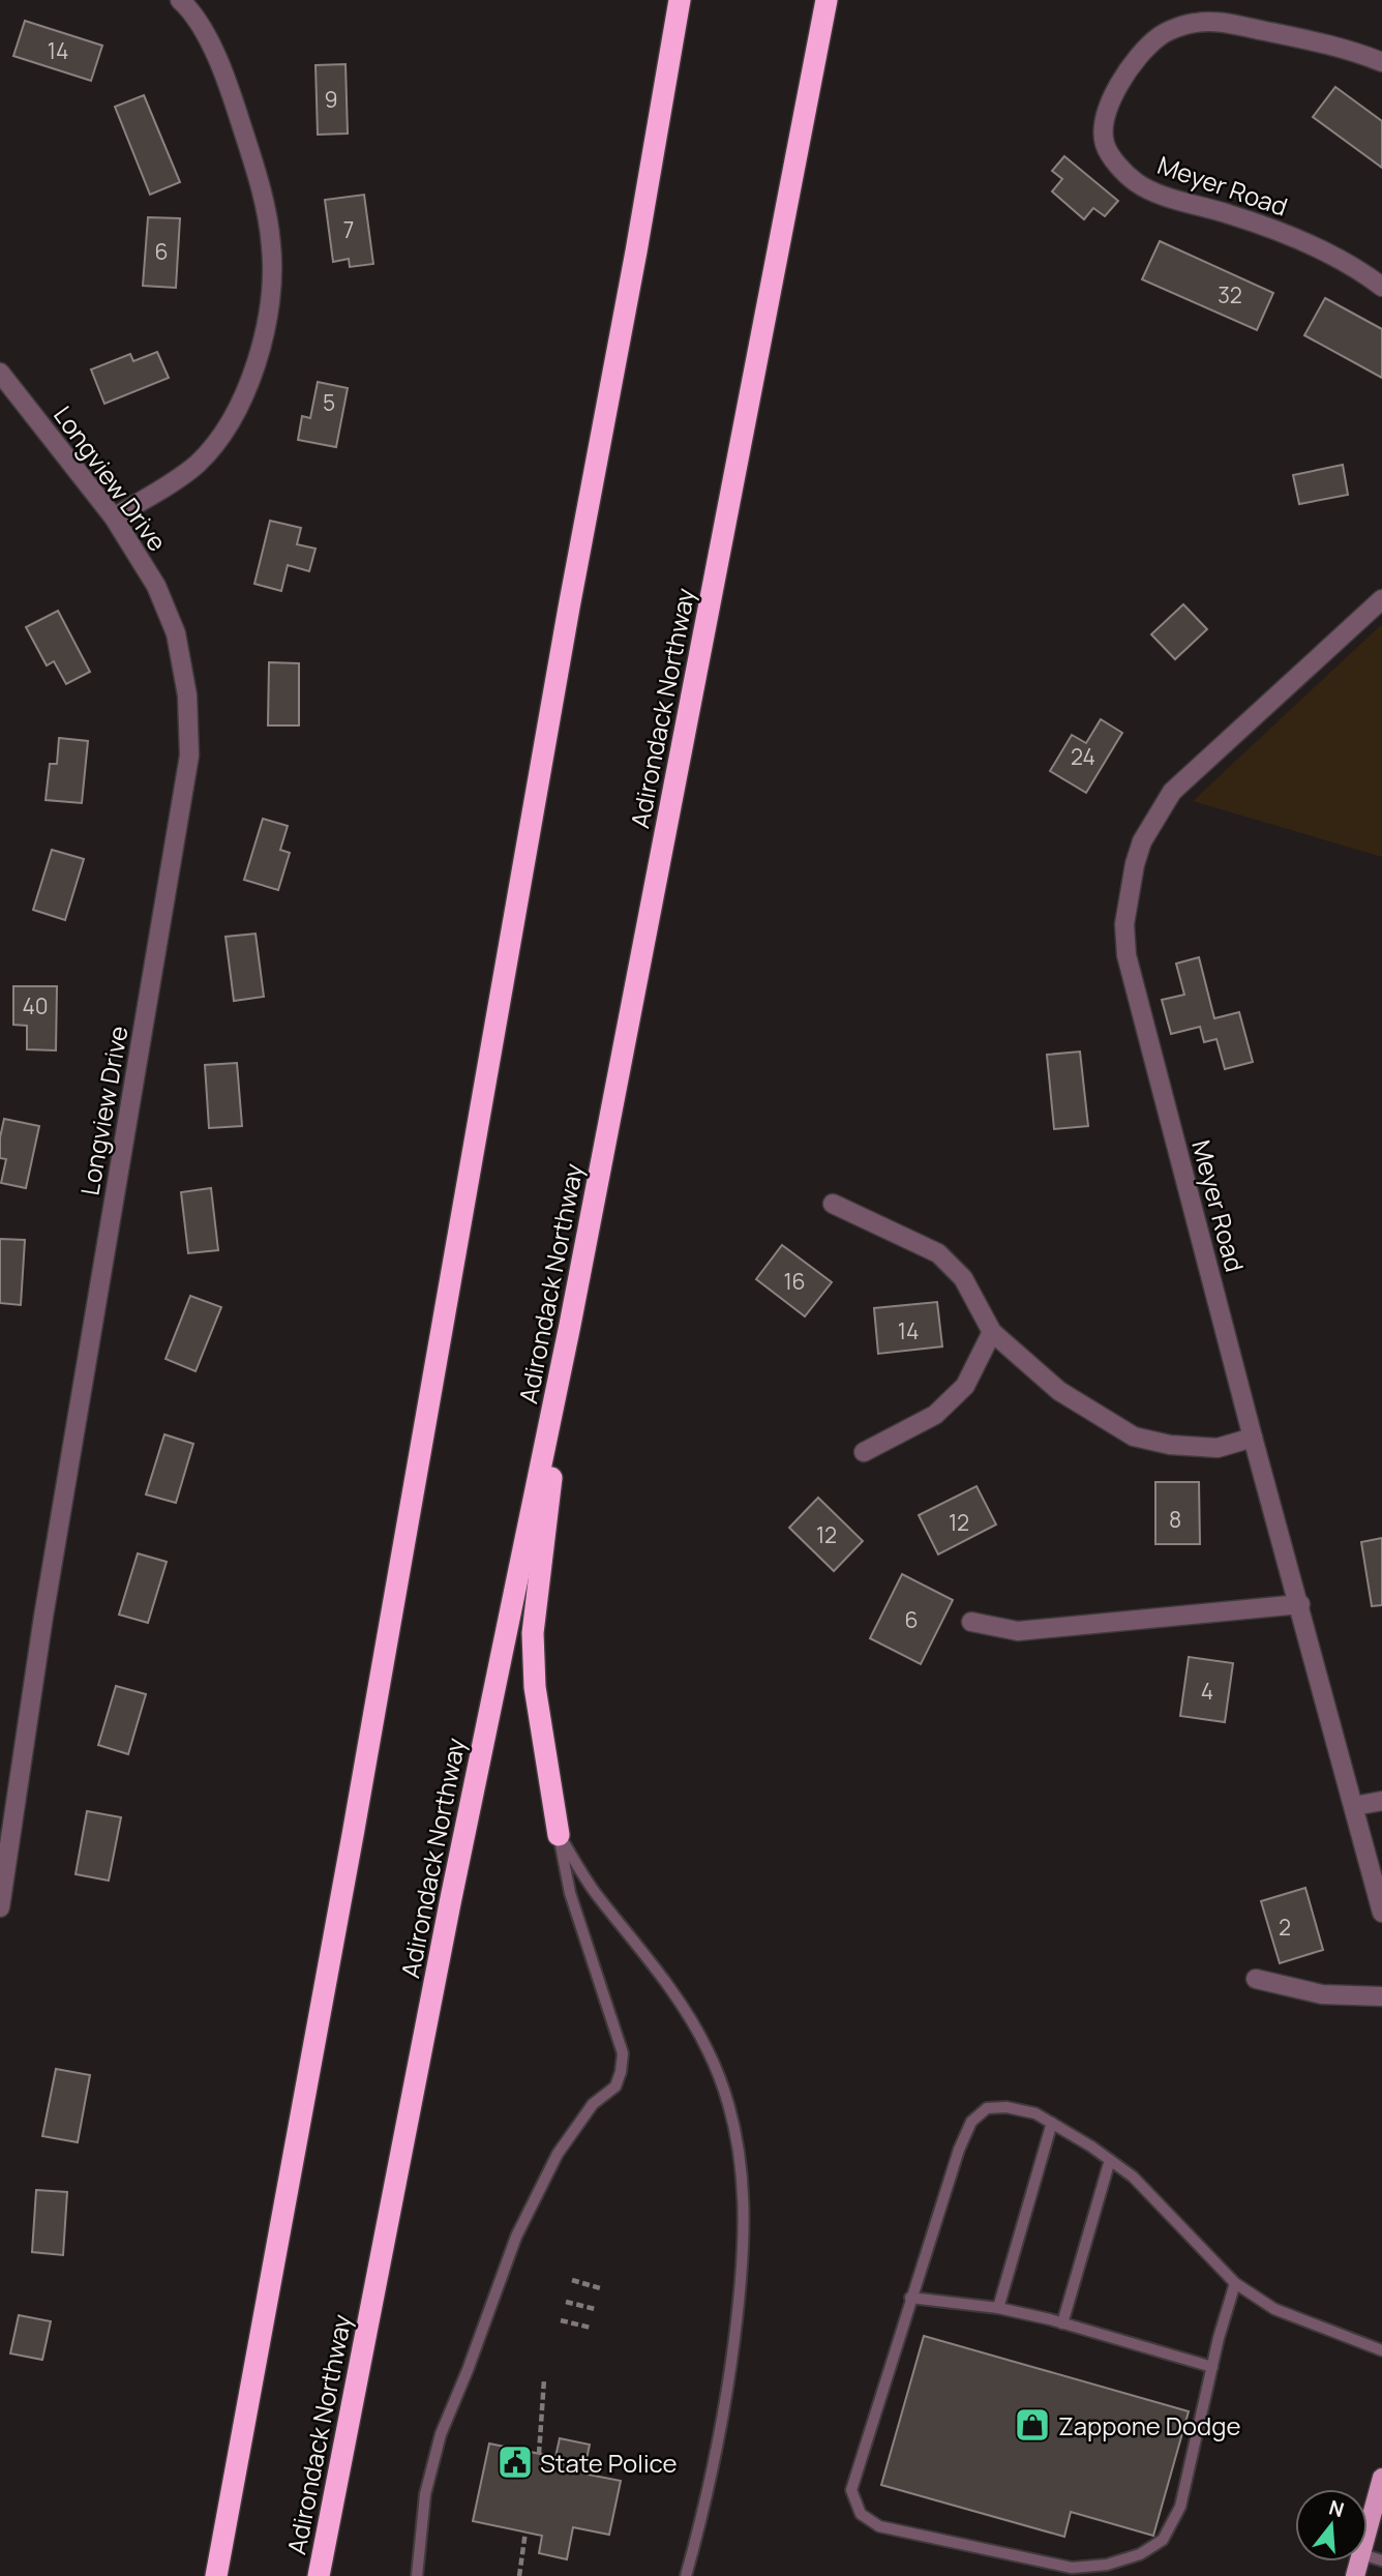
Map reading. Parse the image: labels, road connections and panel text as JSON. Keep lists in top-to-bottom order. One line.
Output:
{"streets":{"highway":["Adirondack Northway"],"street":["Meyer Road","Longview Drive"]},"places":{"shop":["Zappone Dodge"],"public building":["State Police"]},"house_numbers":["14","9","7","6","32","5","24","40","16","14","8","12","12","6","4","2"],"north":"top"}
